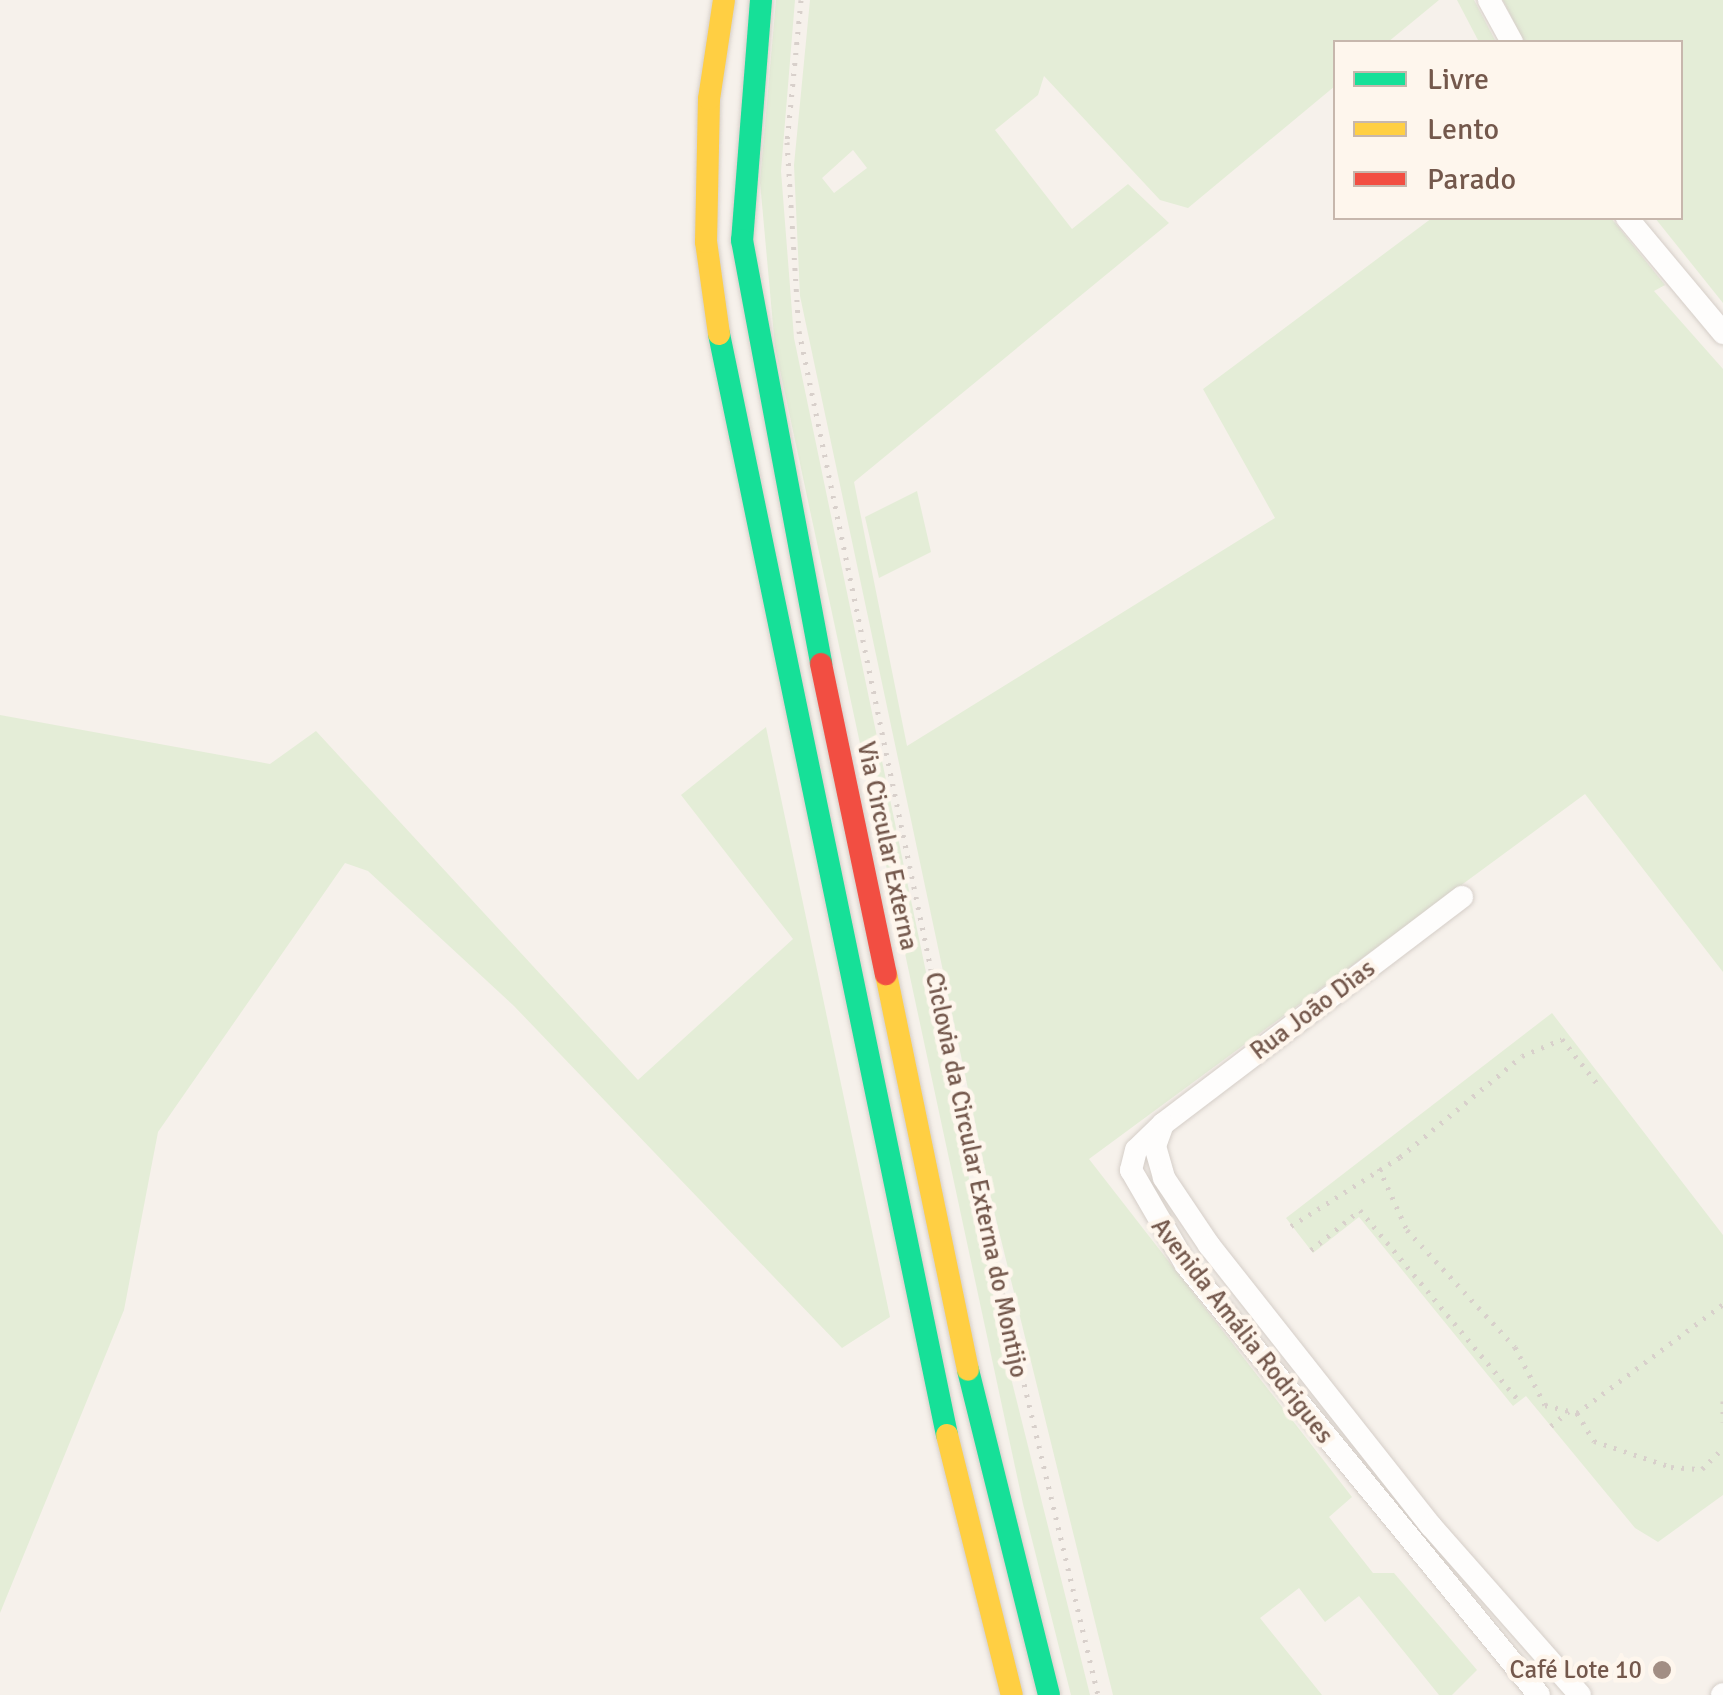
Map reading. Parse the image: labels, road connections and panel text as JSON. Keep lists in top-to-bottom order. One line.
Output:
{"streets":{"main road":["Via Circular Externa"],"street":["Rua João Dias","Avenida Amália Rodrigues"],"path":["Ciclovia da Circular Externa do Montijo"]},"crossings":[["Rua João Dias","Avenida Amália Rodrigues"]],"places":["Café Lote 10"],"legend":["Livre","Lento","Parado"]}
